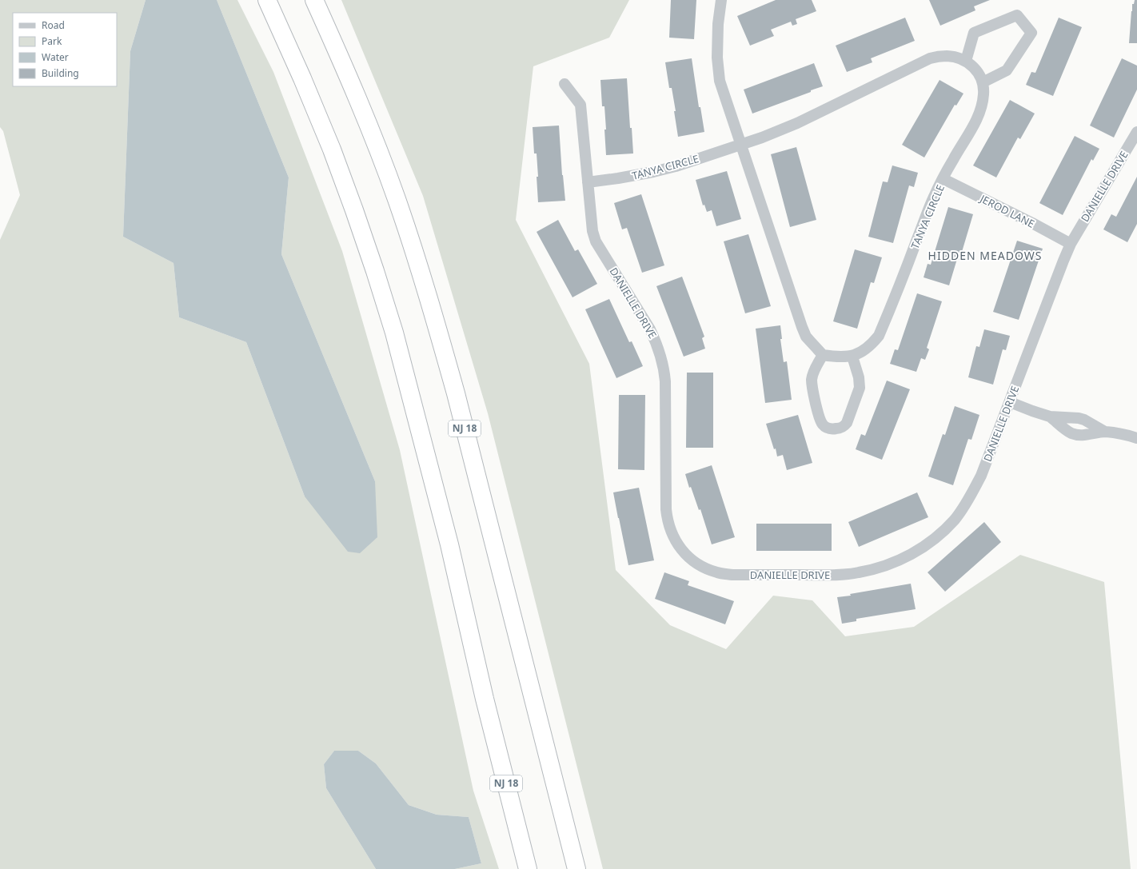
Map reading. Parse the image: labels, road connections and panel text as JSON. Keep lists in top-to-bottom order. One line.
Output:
{"streets":{"highway":["NJ 18"],"street":["TANYA CIRCLE","DANIELLE DRIVE","JEROD LANE"]},"crossings":[["TANYA CIRCLE","DANIELLE DRIVE"],["TANYA CIRCLE","JEROD LANE"],["DANIELLE DRIVE","JEROD LANE"]],"districts":["HIDDEN MEADOWS"],"legend":["Road","Park","Water","Building"]}
